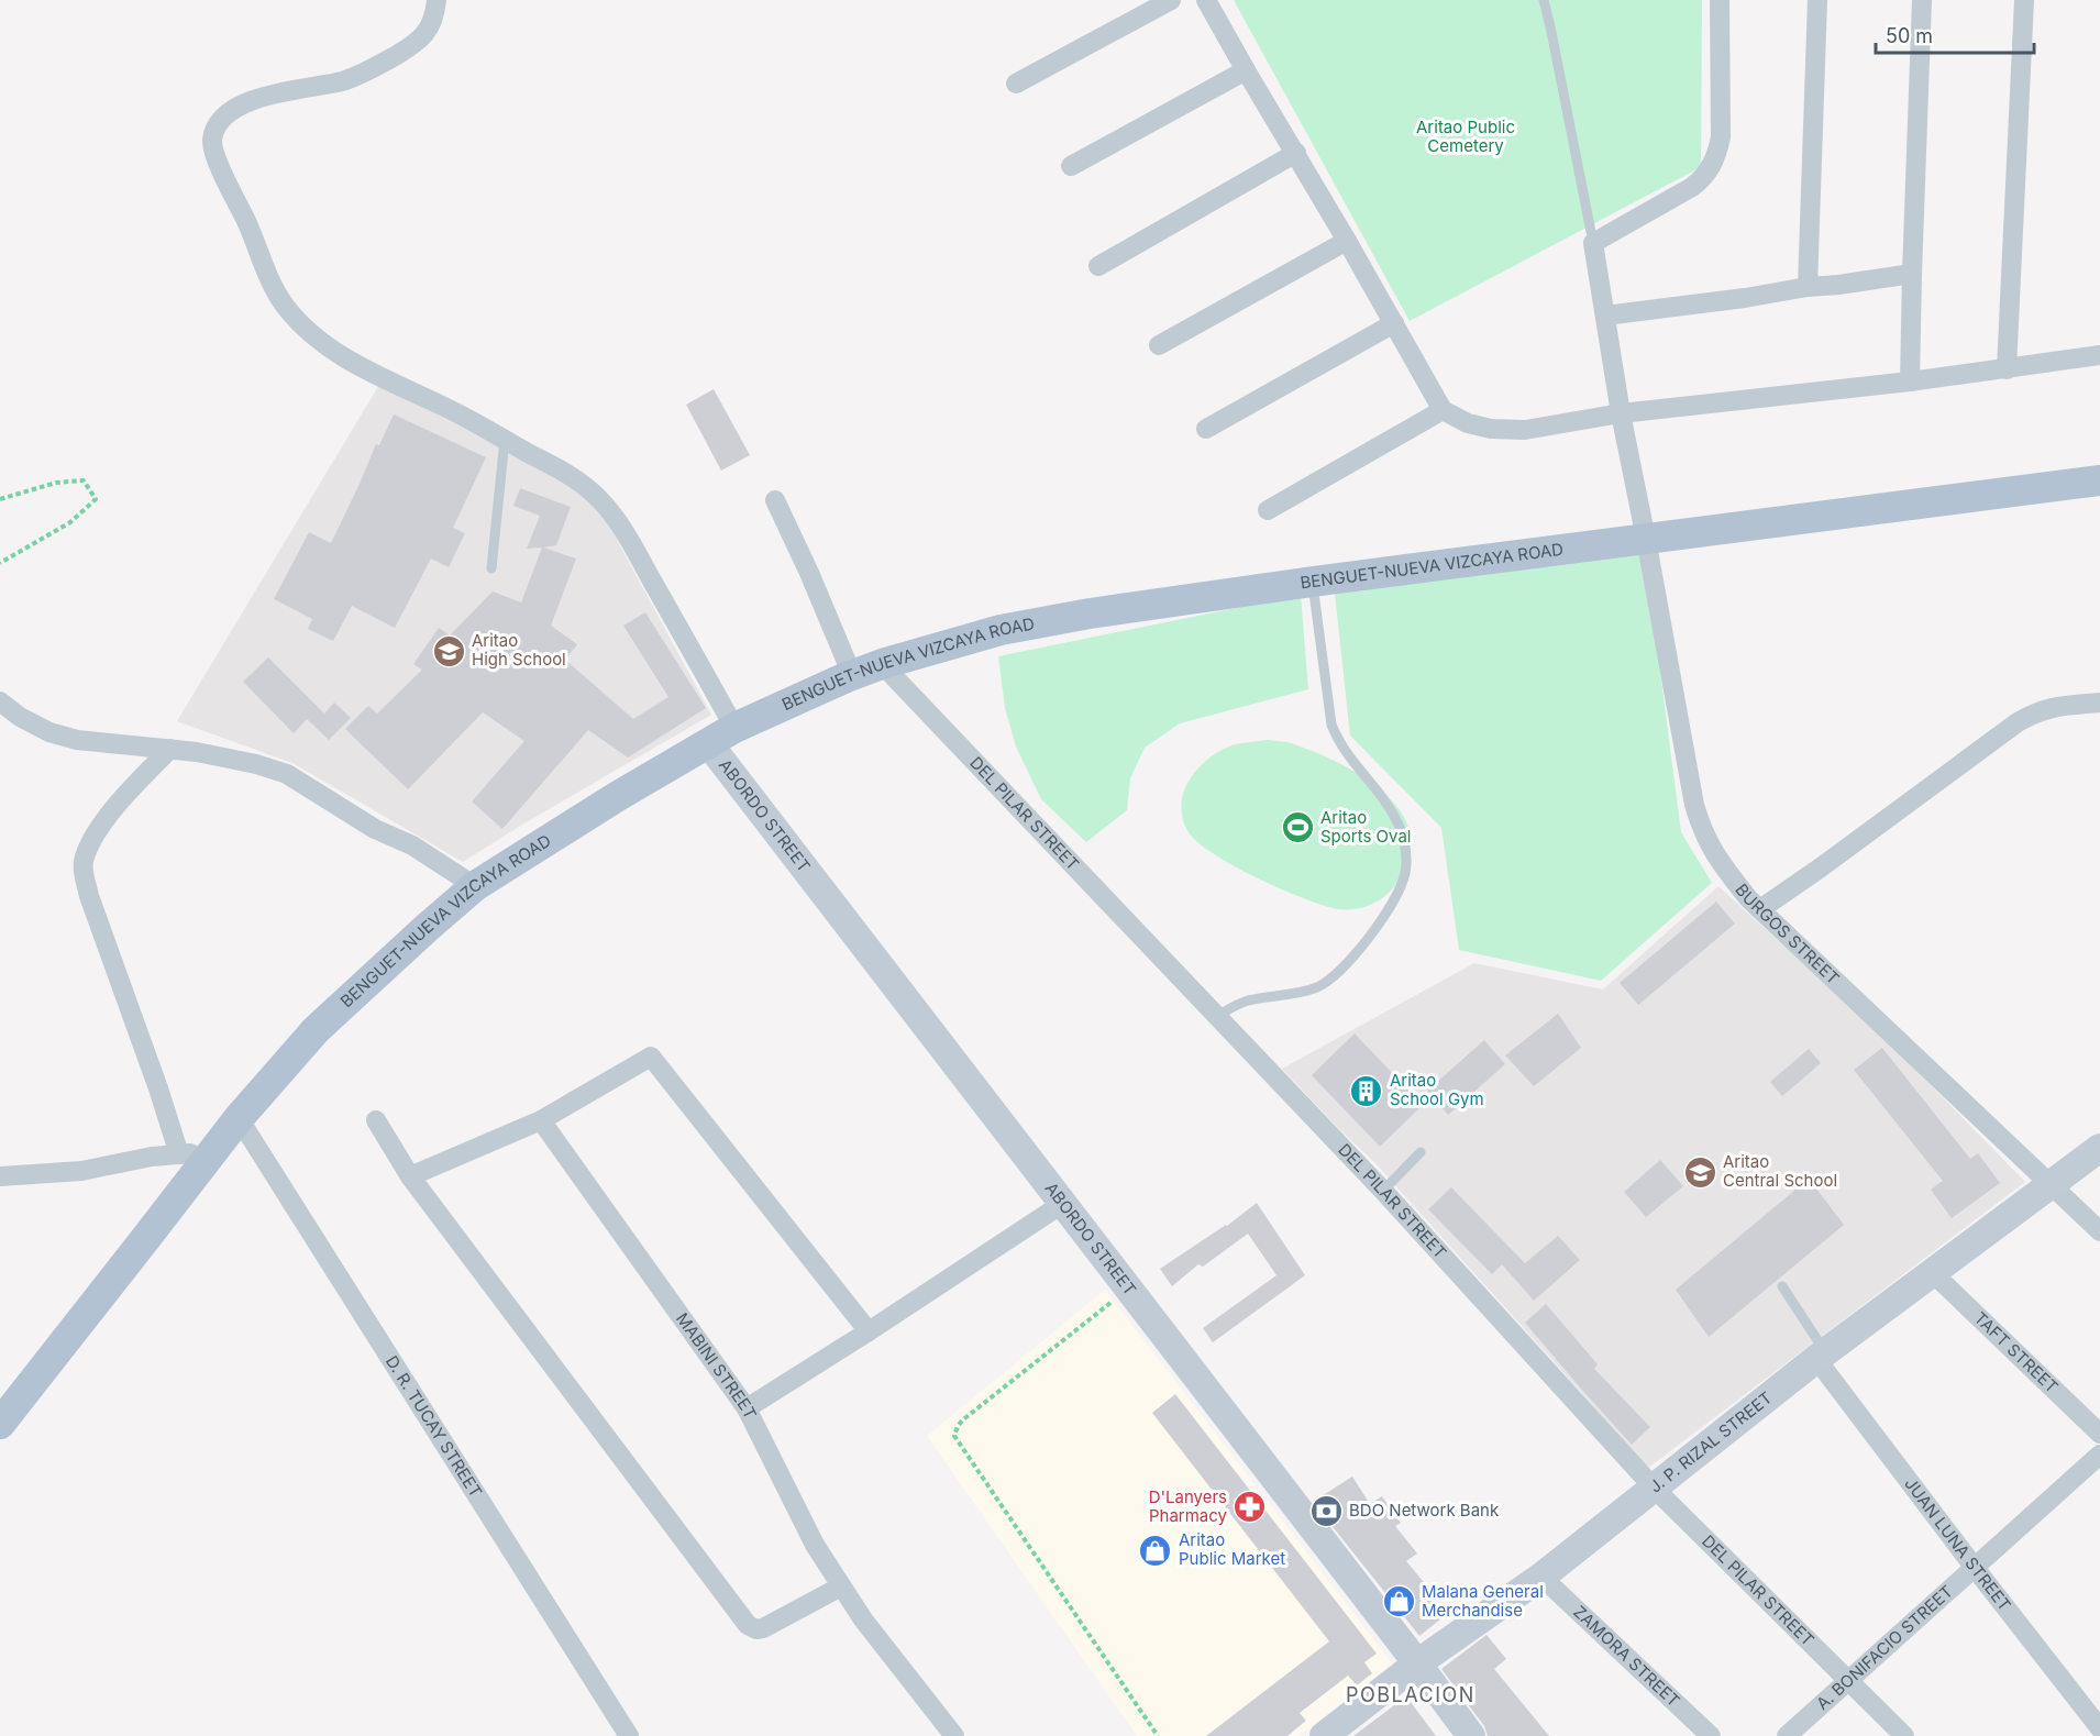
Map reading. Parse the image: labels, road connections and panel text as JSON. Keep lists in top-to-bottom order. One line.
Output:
{"streets":{"main road":["BENGUET-NUEVA VIZCAYA ROAD"],"street":["DEL PILAR STREET","ABORDO STREET","BURGOS STREET","TAFT STREET","MABINI STREET","D. R. TUCAY STREET","J. P. RIZAL STREET","JUAN LUNA STREET","A. BONIFACIO STREET","ZAMORA STREET"]},"crossings":[["BENGUET-NUEVA VIZCAYA ROAD","DEL PILAR STREET"],["BENGUET-NUEVA VIZCAYA ROAD","ABORDO STREET"],["BENGUET-NUEVA VIZCAYA ROAD","BURGOS STREET"],["BENGUET-NUEVA VIZCAYA ROAD","D. R. TUCAY STREET"],["DEL PILAR STREET","J. P. RIZAL STREET"],["DEL PILAR STREET","A. BONIFACIO STREET"],["ABORDO STREET","J. P. RIZAL STREET"],["BURGOS STREET","J. P. RIZAL STREET"],["TAFT STREET","J. P. RIZAL STREET"],["J. P. RIZAL STREET","JUAN LUNA STREET"],["J. P. RIZAL STREET","ZAMORA STREET"],["JUAN LUNA STREET","A. BONIFACIO STREET"]],"districts":["POBLACION"],"parks":["Aritao Public Cemetery"],"places":{"school or university":["Aritao High School","Aritao Central School"],"sports":["Aritao Sports Oval"],"building":["Aritao School Gym"],"pharmacy":["D'Lanyers Pharmacy"],"bank":["BDO Network Bank"],"shop":["Aritao Public Market","Malana General Merchandise"]},"scale_bar":"50 m"}
